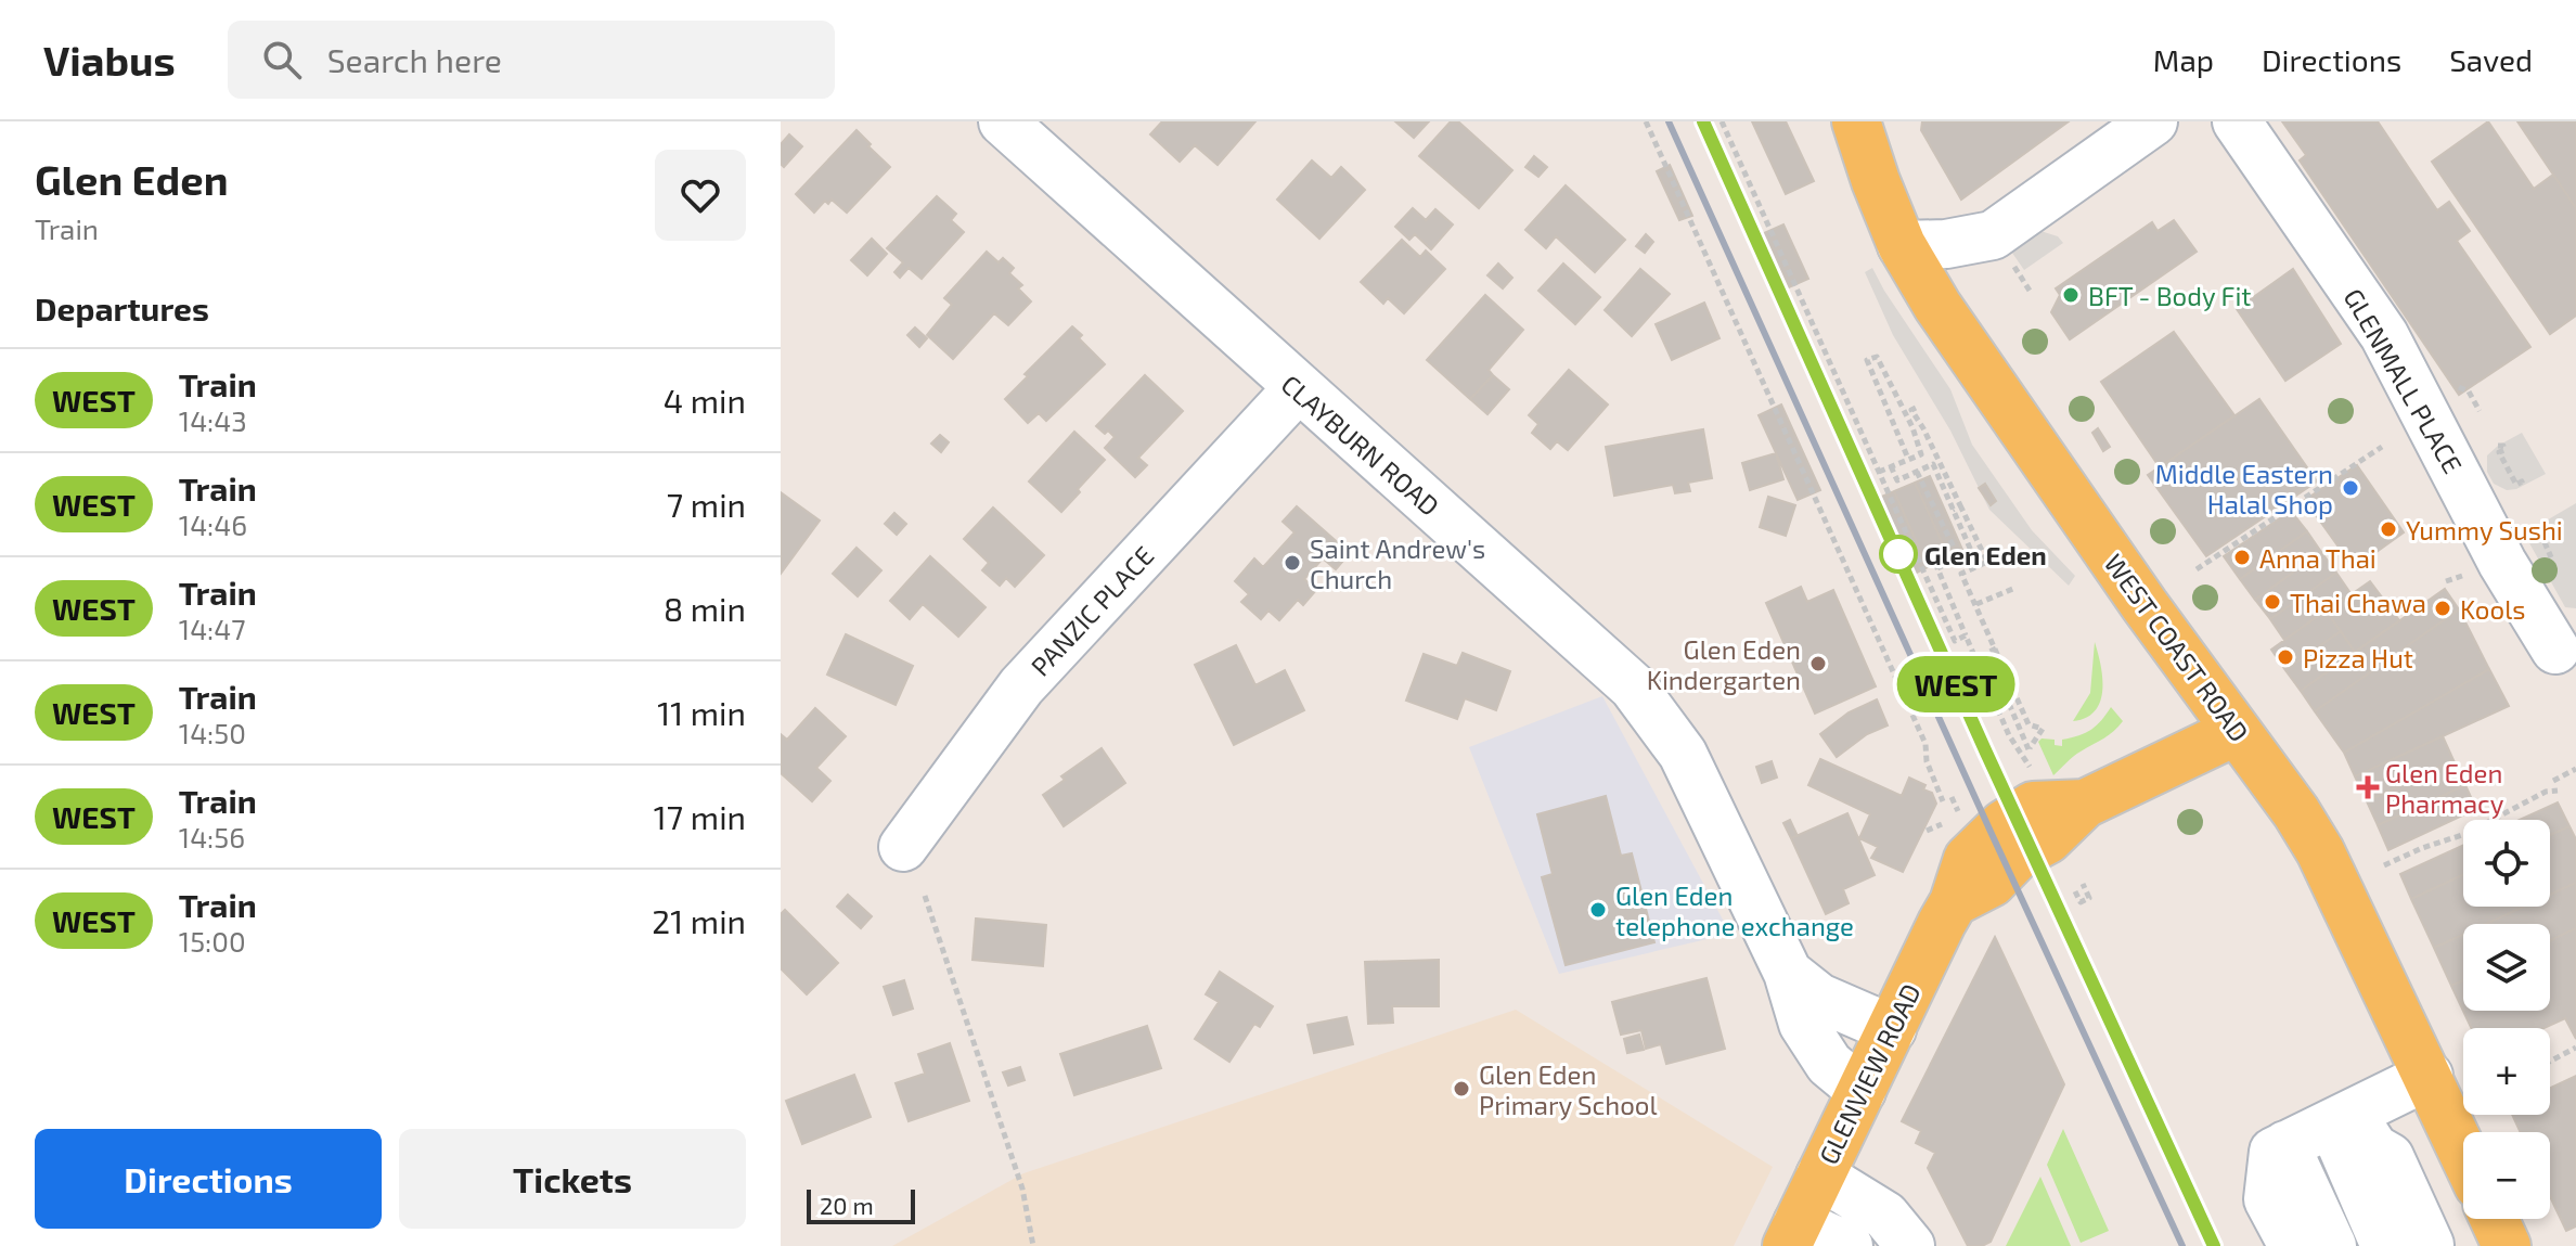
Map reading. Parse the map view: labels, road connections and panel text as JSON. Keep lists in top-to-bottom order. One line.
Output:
{"streets":{"main road":["WEST COAST ROAD","GLENVIEW ROAD"],"street":["GLENMALL PLACE","CLAYBURN ROAD","PANZIC PLACE"]},"crossings":[["CLAYBURN ROAD","PANZIC PLACE"],["CLAYBURN ROAD","GLENVIEW ROAD"],["WEST COAST ROAD","GLENVIEW ROAD"]],"places":{"other":["BFT - Body Fit","Middle Eastern Halal Shop","Yummy Sushi","Glen Eden","Anna Thai","Saint Andrew's Church","Thai Chawa","Kools","Pizza Hut","Glen Eden Kindergarten","Glen Eden telephone exchange","Glen Eden Primary School"],"health":["Glen Eden Pharmacy"]},"scale_bar":"20 m","page":{"header":"Viabus","search":"Search here","nav":["Map","Directions","Saved"],"heading":[["Glen Eden","Train"],"Departures"],"on_map":"WEST","list":[{"mark":"WEST","name":"Train","note":"14:43","value":"4 min"},{"mark":"WEST","name":"Train","note":"14:46","value":"7 min"},{"mark":"WEST","name":"Train","note":"14:47","value":"8 min"},{"mark":"WEST","name":"Train","note":"14:50","value":"11 min"},{"mark":"WEST","name":"Train","note":"14:56","value":"17 min"},{"mark":"WEST","name":"Train","note":"15:00","value":"21 min"}],"map_buttons":["+","−"],"buttons":["Directions","Tickets"],"scale":"20 m"}}
